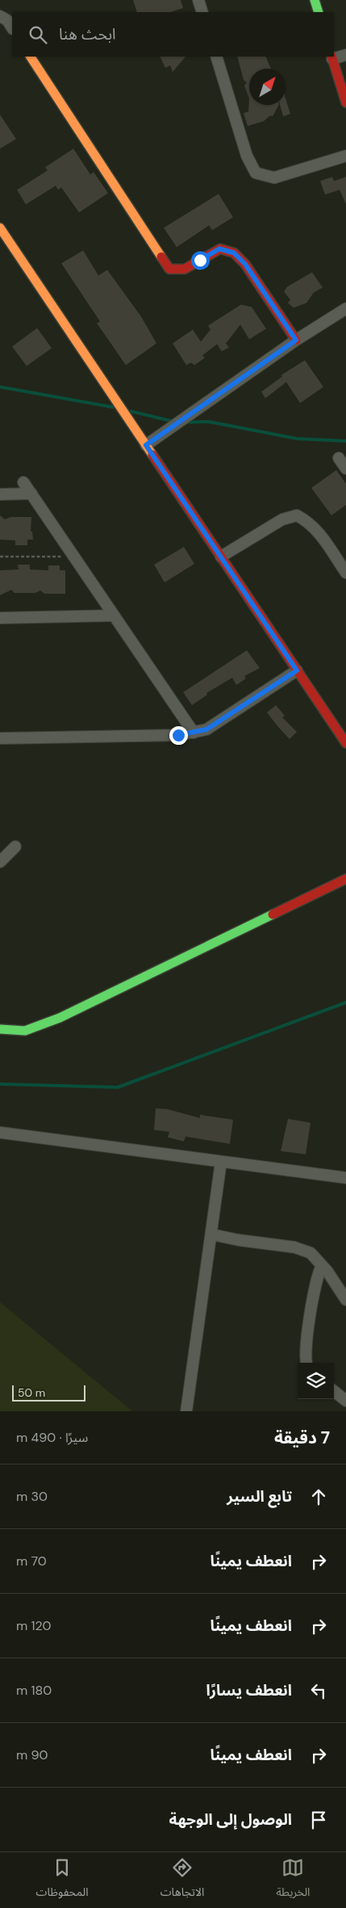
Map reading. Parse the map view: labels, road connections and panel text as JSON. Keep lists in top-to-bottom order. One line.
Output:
{"scale_bar":"50 m","north":"top right","page":{"search":"ابحث هنا","scale":"50 m","heading":["7 دقيقة","سيرًا · 490 m"],"list":[["تابع السير","30 m"],["انعطف يمينًا","70 m"],["انعطف يمينًا","120 m"],["انعطف يسارًا","180 m"],["انعطف يمينًا","90 m"],"الوصول إلى الوجهة"],"nav":["الخريطة","الاتجاهات","المحفوظات"]}}
